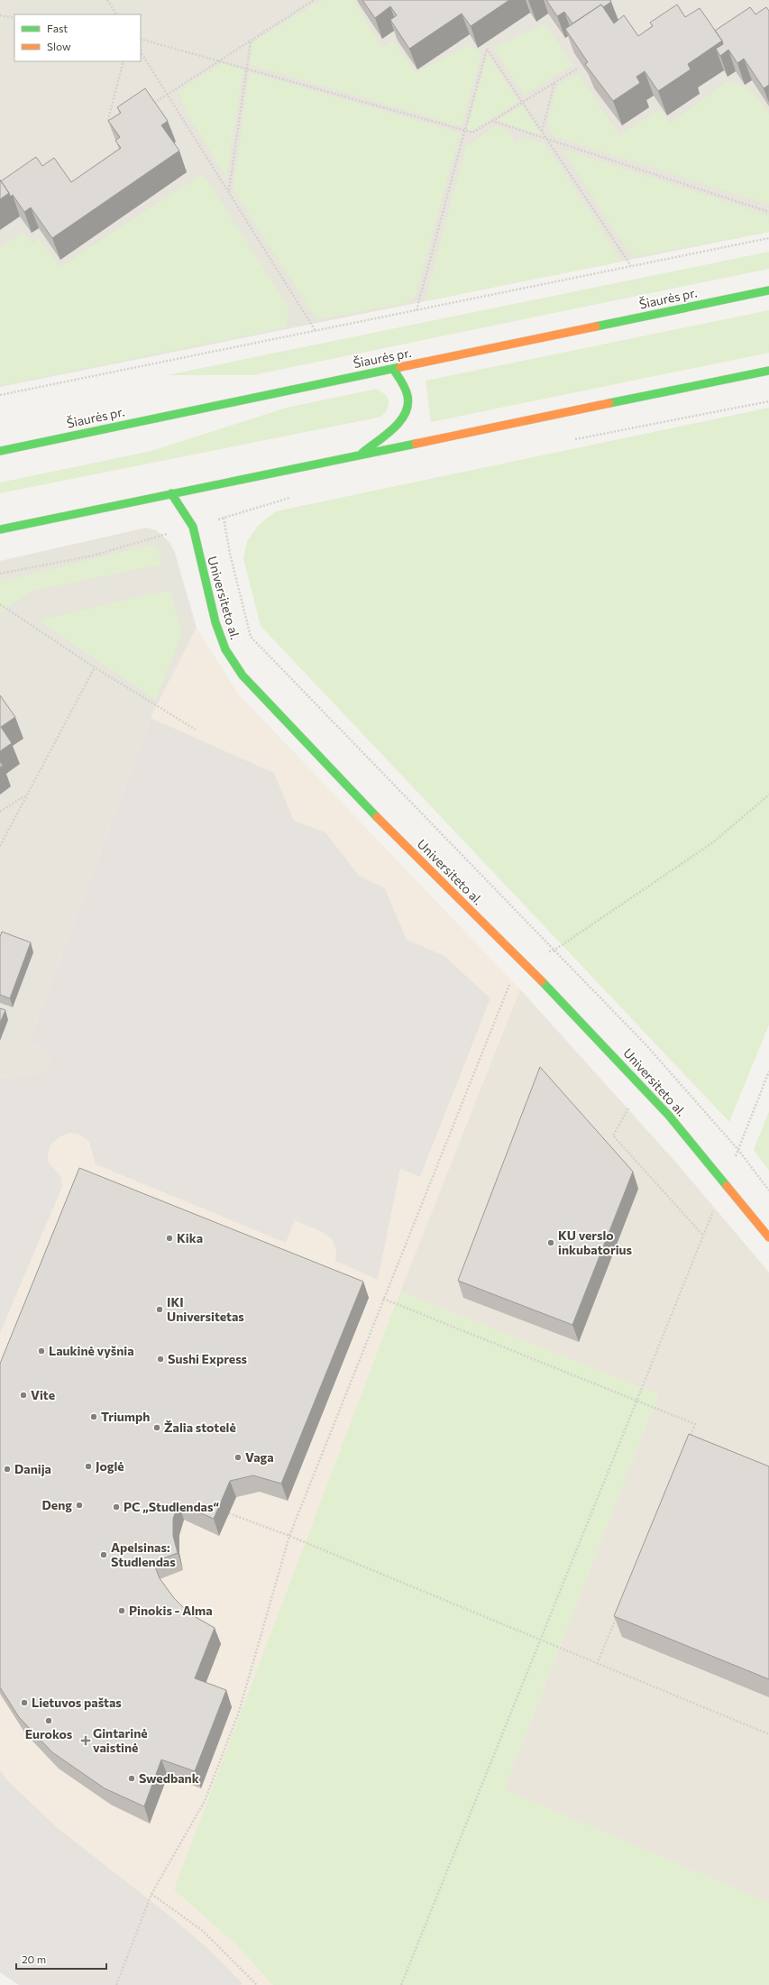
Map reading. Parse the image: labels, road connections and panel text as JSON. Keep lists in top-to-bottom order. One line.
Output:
{"streets":{"main road":["Šiaurės pr.","Universiteto al."]},"places":{"other":["Kika","KU verslo inkubatorius","IKI Universitetas","Laukinė vyšnia","Sushi Express","Vite","Triumph","Žalia stotelė","Vaga","Joglė","Danija","Deng","PC „Studlendas“","Apelsinas: Studlendas","Pinokis - Alma","Lietuvos paštas","Eurokos","Swedbank"],"health":["Gintarinė vaistinė"]},"legend":["Fast","Slow"],"scale_bar":"20 m"}
